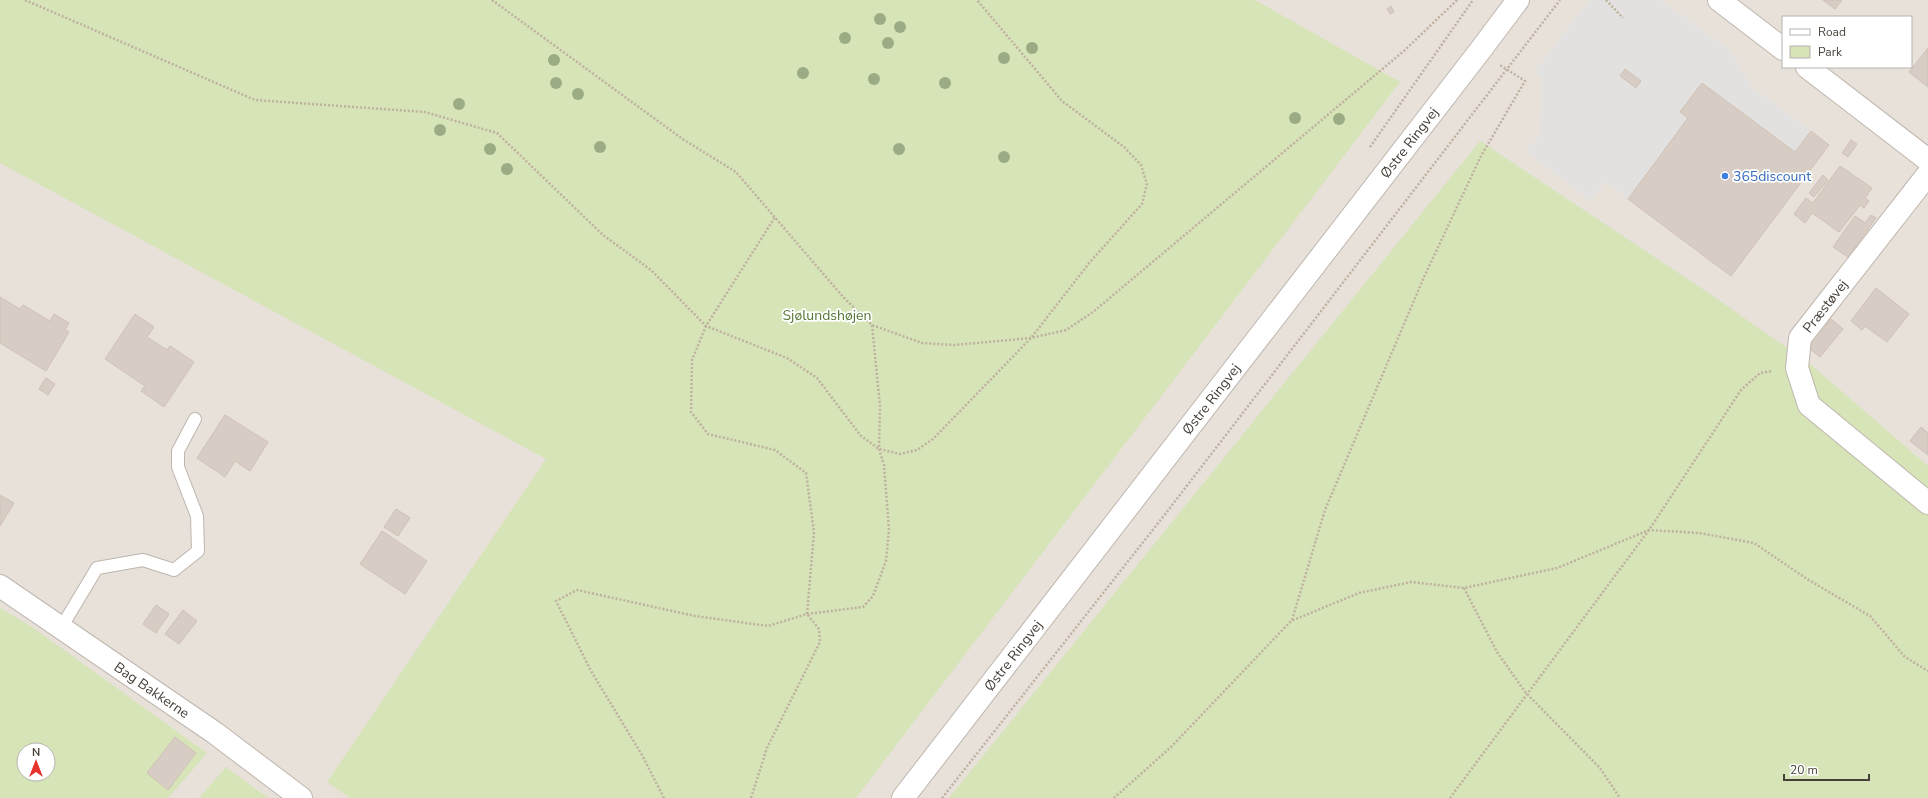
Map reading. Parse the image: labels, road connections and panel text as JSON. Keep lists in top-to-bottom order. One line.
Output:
{"streets":{"street":["Østre Ringvej","Præstøvej","Bag Bakkerne"]},"parks":["Sjølundshøjen"],"places":["365discount"],"legend":["Road","Park"],"scale_bar":"20 m","north":"top"}
